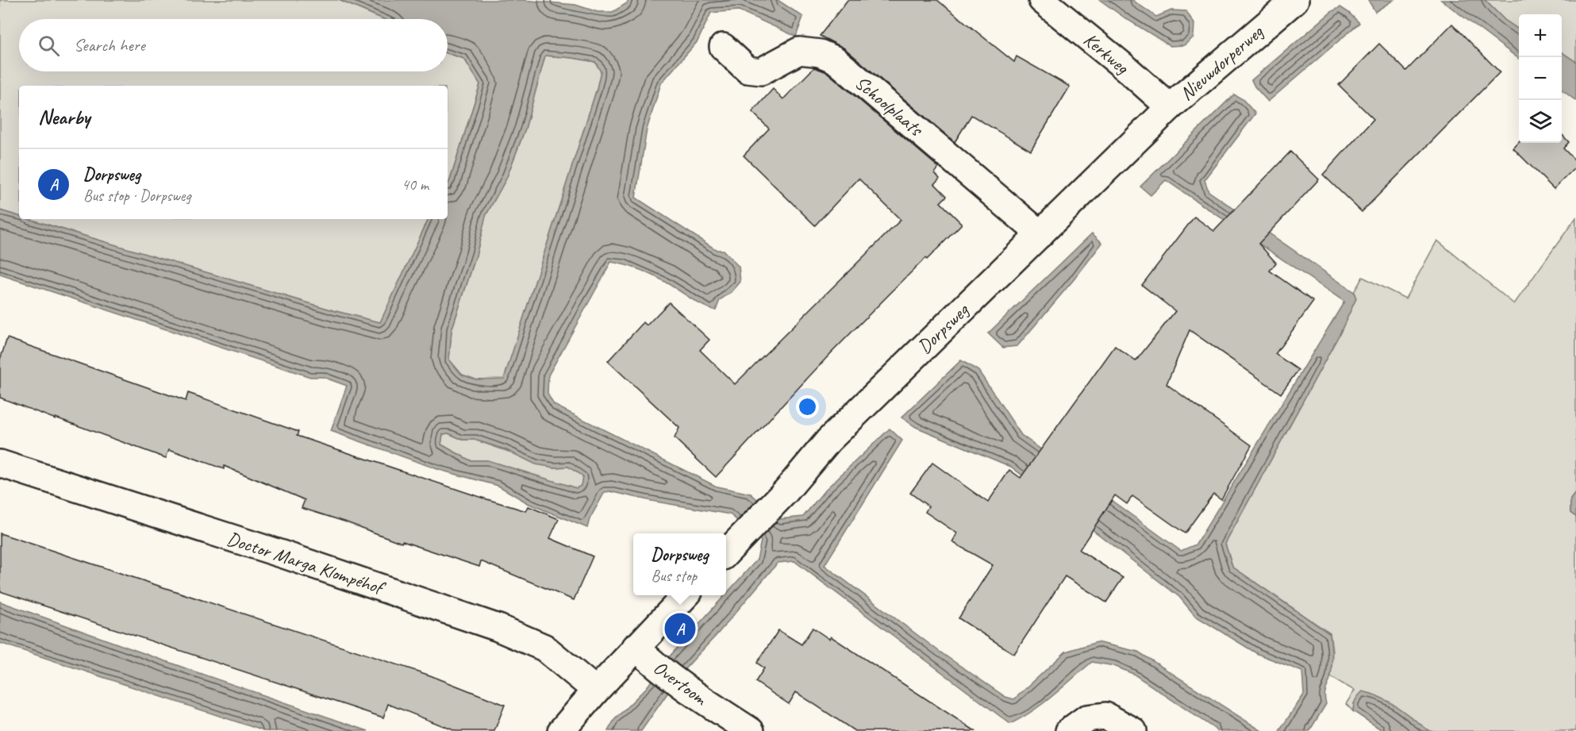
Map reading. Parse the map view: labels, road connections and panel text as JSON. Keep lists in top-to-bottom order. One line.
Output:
{"streets":{"street":["Kerkweg","Nieuwdorperweg","Schoolplaats","Dorpsweg","Doctor Marga Klompéhof","Overtoom"]},"crossings":[["Kerkweg","Nieuwdorperweg"],["Kerkweg","Dorpsweg"],["Nieuwdorperweg","Dorpsweg"],["Schoolplaats","Dorpsweg"]],"page":{"map_buttons":["+","−"],"search":"Search here","heading":"Nearby","list":[{"mark":"A","name":"Dorpsweg","note":"Bus stop · Dorpsweg","value":"40 m"}],"popup":["Dorpsweg","Bus stop"],"pins":"A"}}
